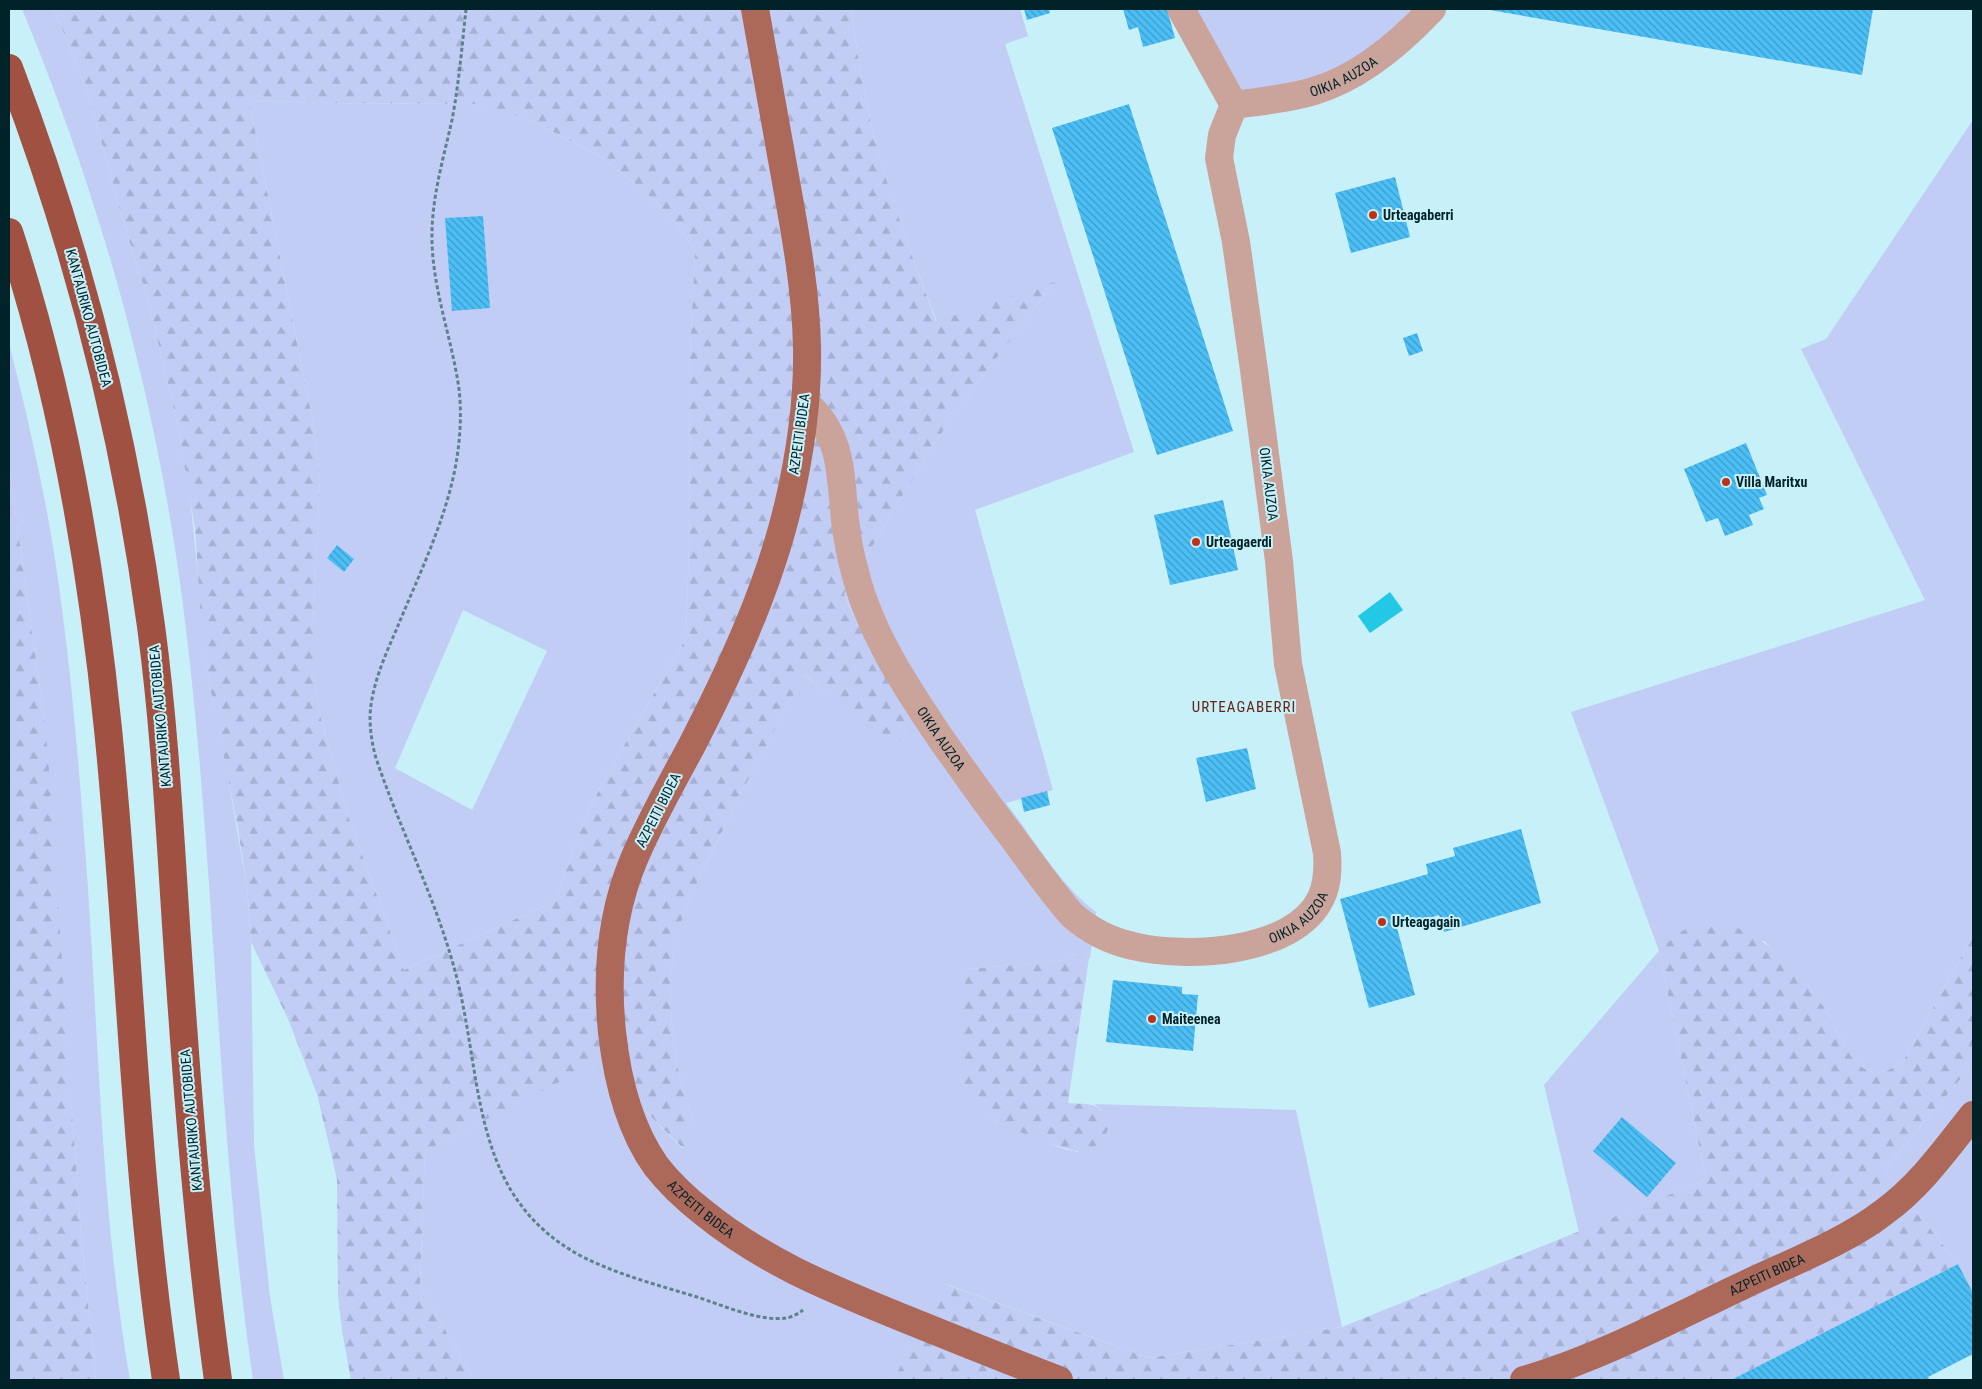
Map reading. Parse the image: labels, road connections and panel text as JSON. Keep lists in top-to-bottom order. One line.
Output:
{"streets":{"highway":["KANTAURIKO AUTOBIDEA"],"main road":["AZPEITI BIDEA"],"street":["OIKIA AUZOA"]},"crossings":[["OIKIA AUZOA","AZPEITI BIDEA"]],"districts":["URTEAGABERRI"],"places":["Urteagaberri","Villa Maritxu","Urteagaerdi","Urteagagain","Maiteenea"]}
